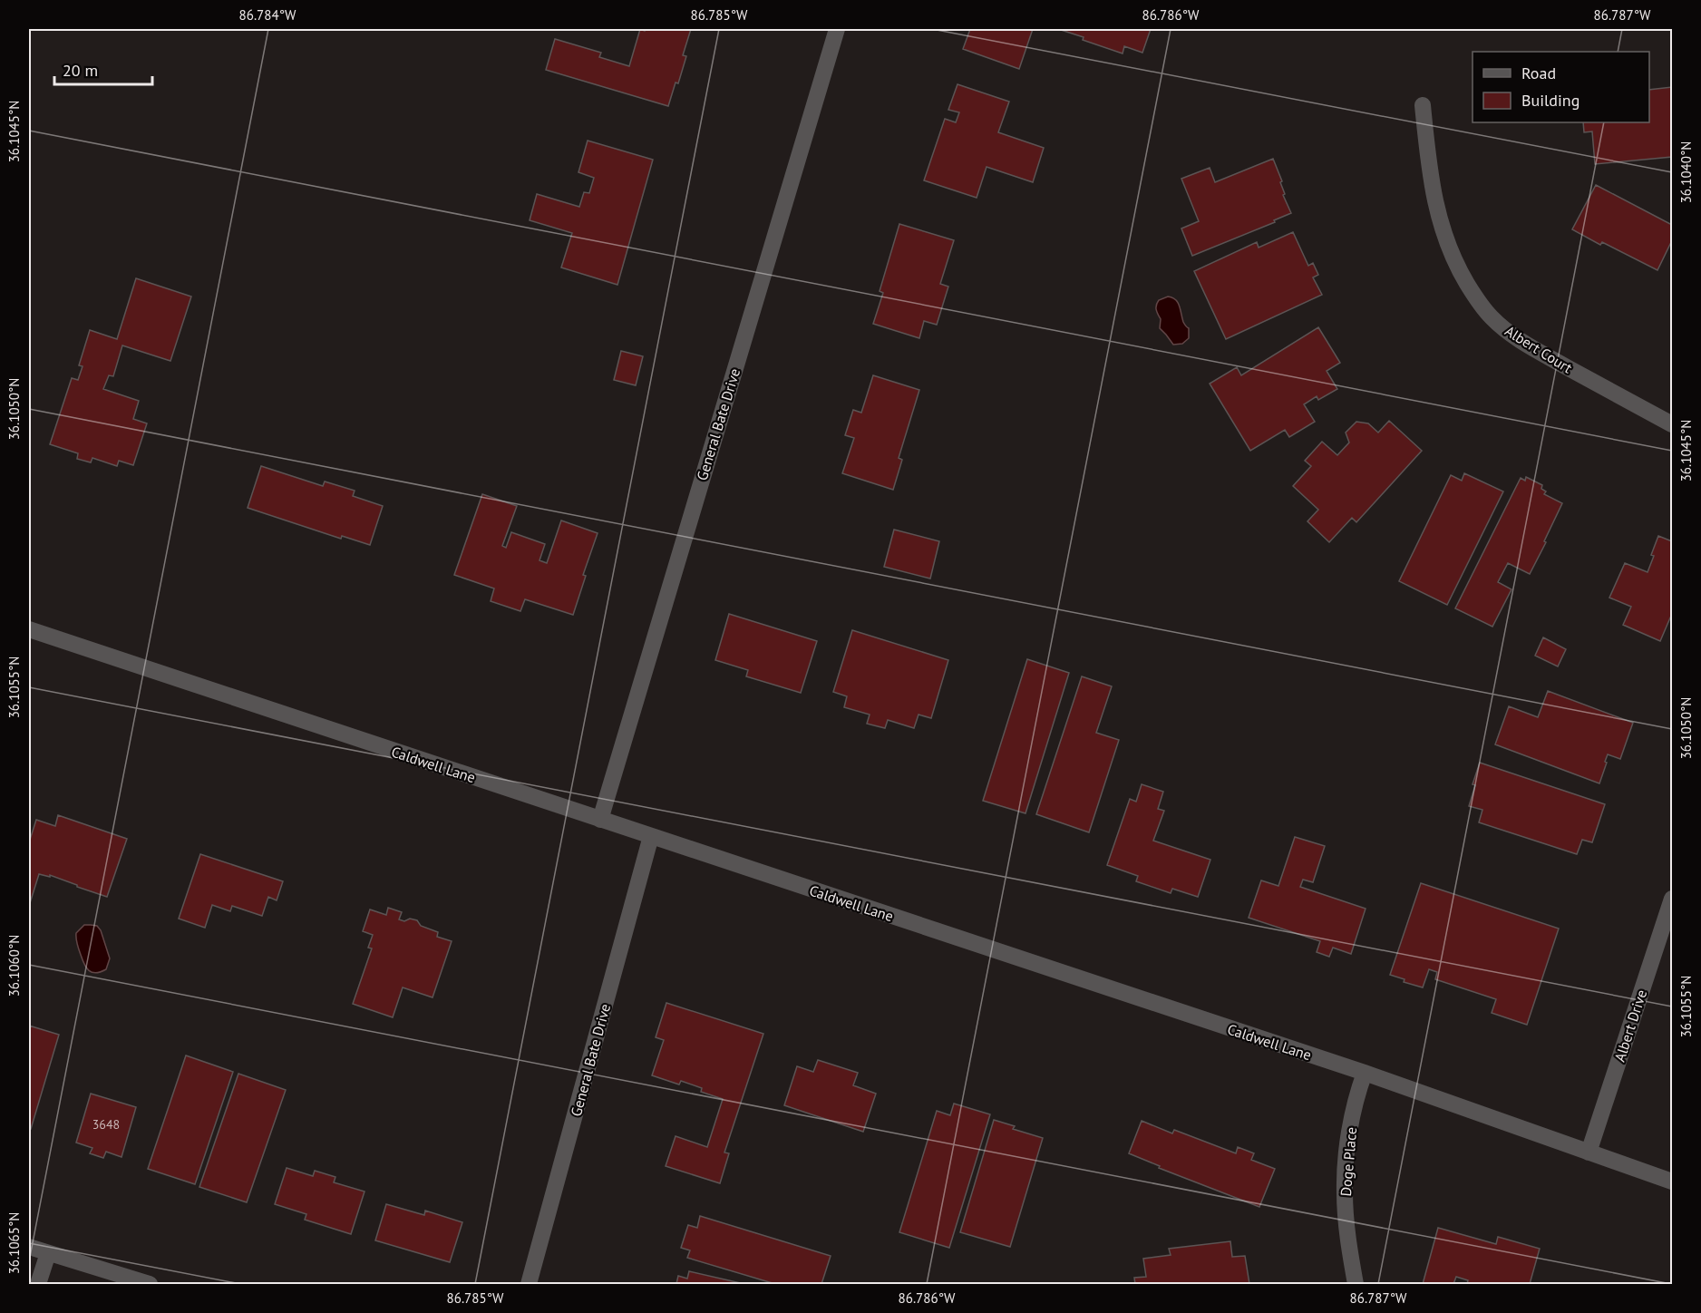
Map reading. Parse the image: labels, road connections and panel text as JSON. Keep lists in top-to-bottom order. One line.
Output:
{"streets":{"street":["Albert Court","General Bate Drive","Caldwell Lane","Albert Drive","Doge Place"]},"crossings":[["General Bate Drive","Caldwell Lane"],["Caldwell Lane","Albert Drive"],["Caldwell Lane","Doge Place"]],"house_numbers":["3648"],"legend":["Road","Building"],"scale_bar":"20 m","coordinates":["86.784°W","86.785°W","86.786°W","86.787°W","36.1045°N","36.1040°N","36.1050°N","36.1055°N","36.1060°N","36.1065°N"]}
